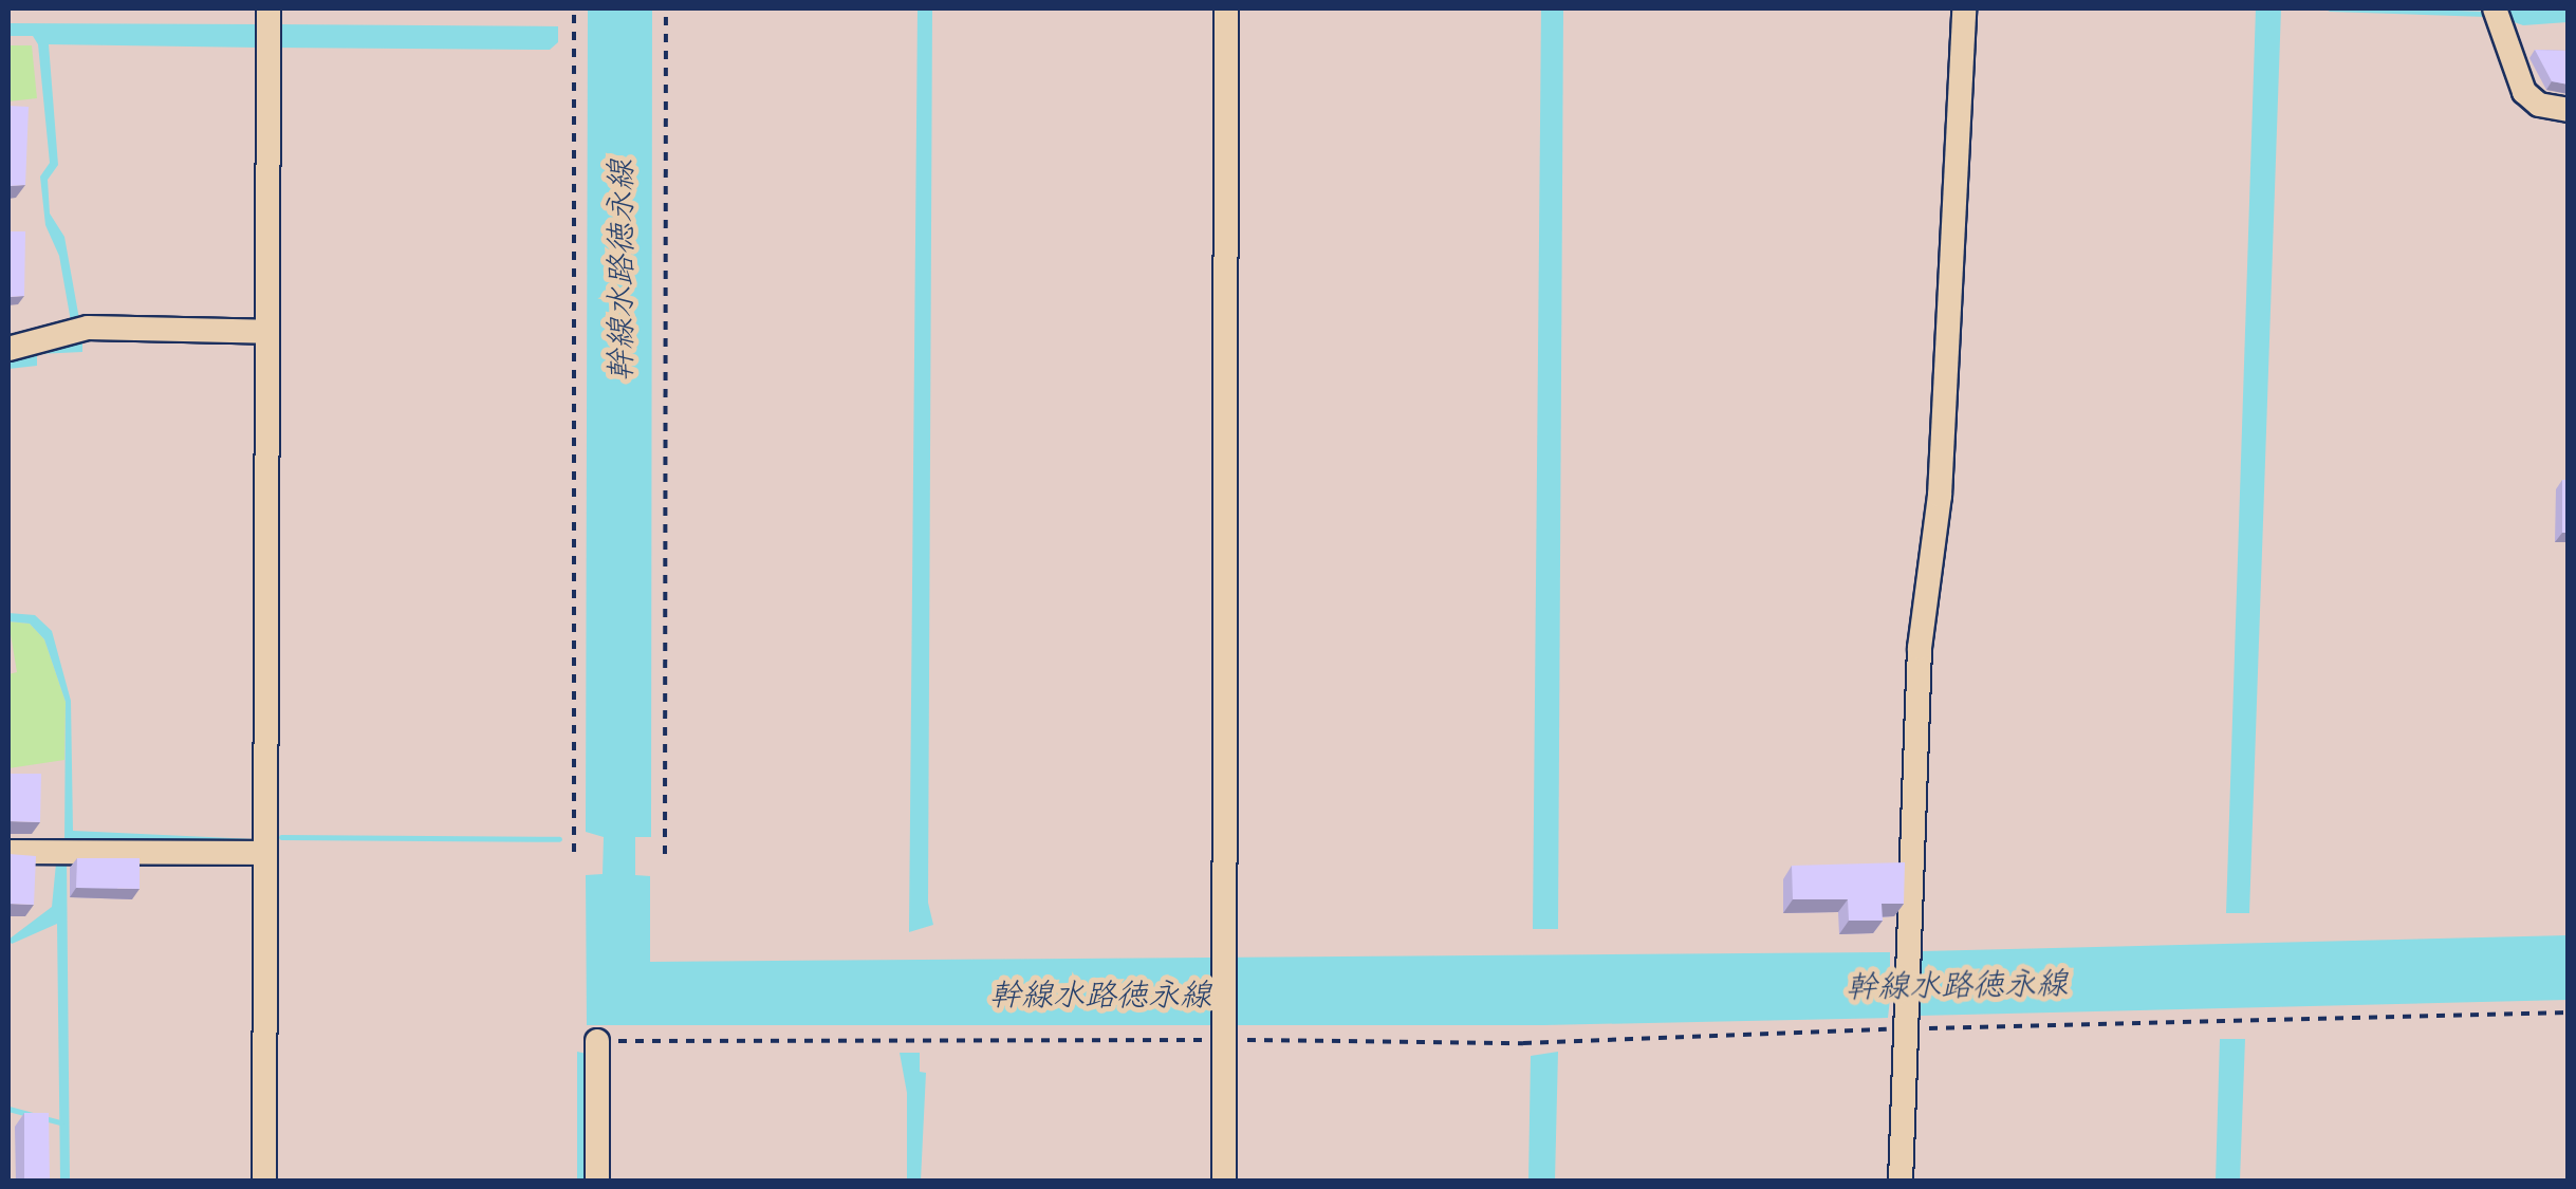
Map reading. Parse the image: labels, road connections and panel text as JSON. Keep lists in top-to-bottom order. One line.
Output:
{"water":["幹線水路徳永線"]}
